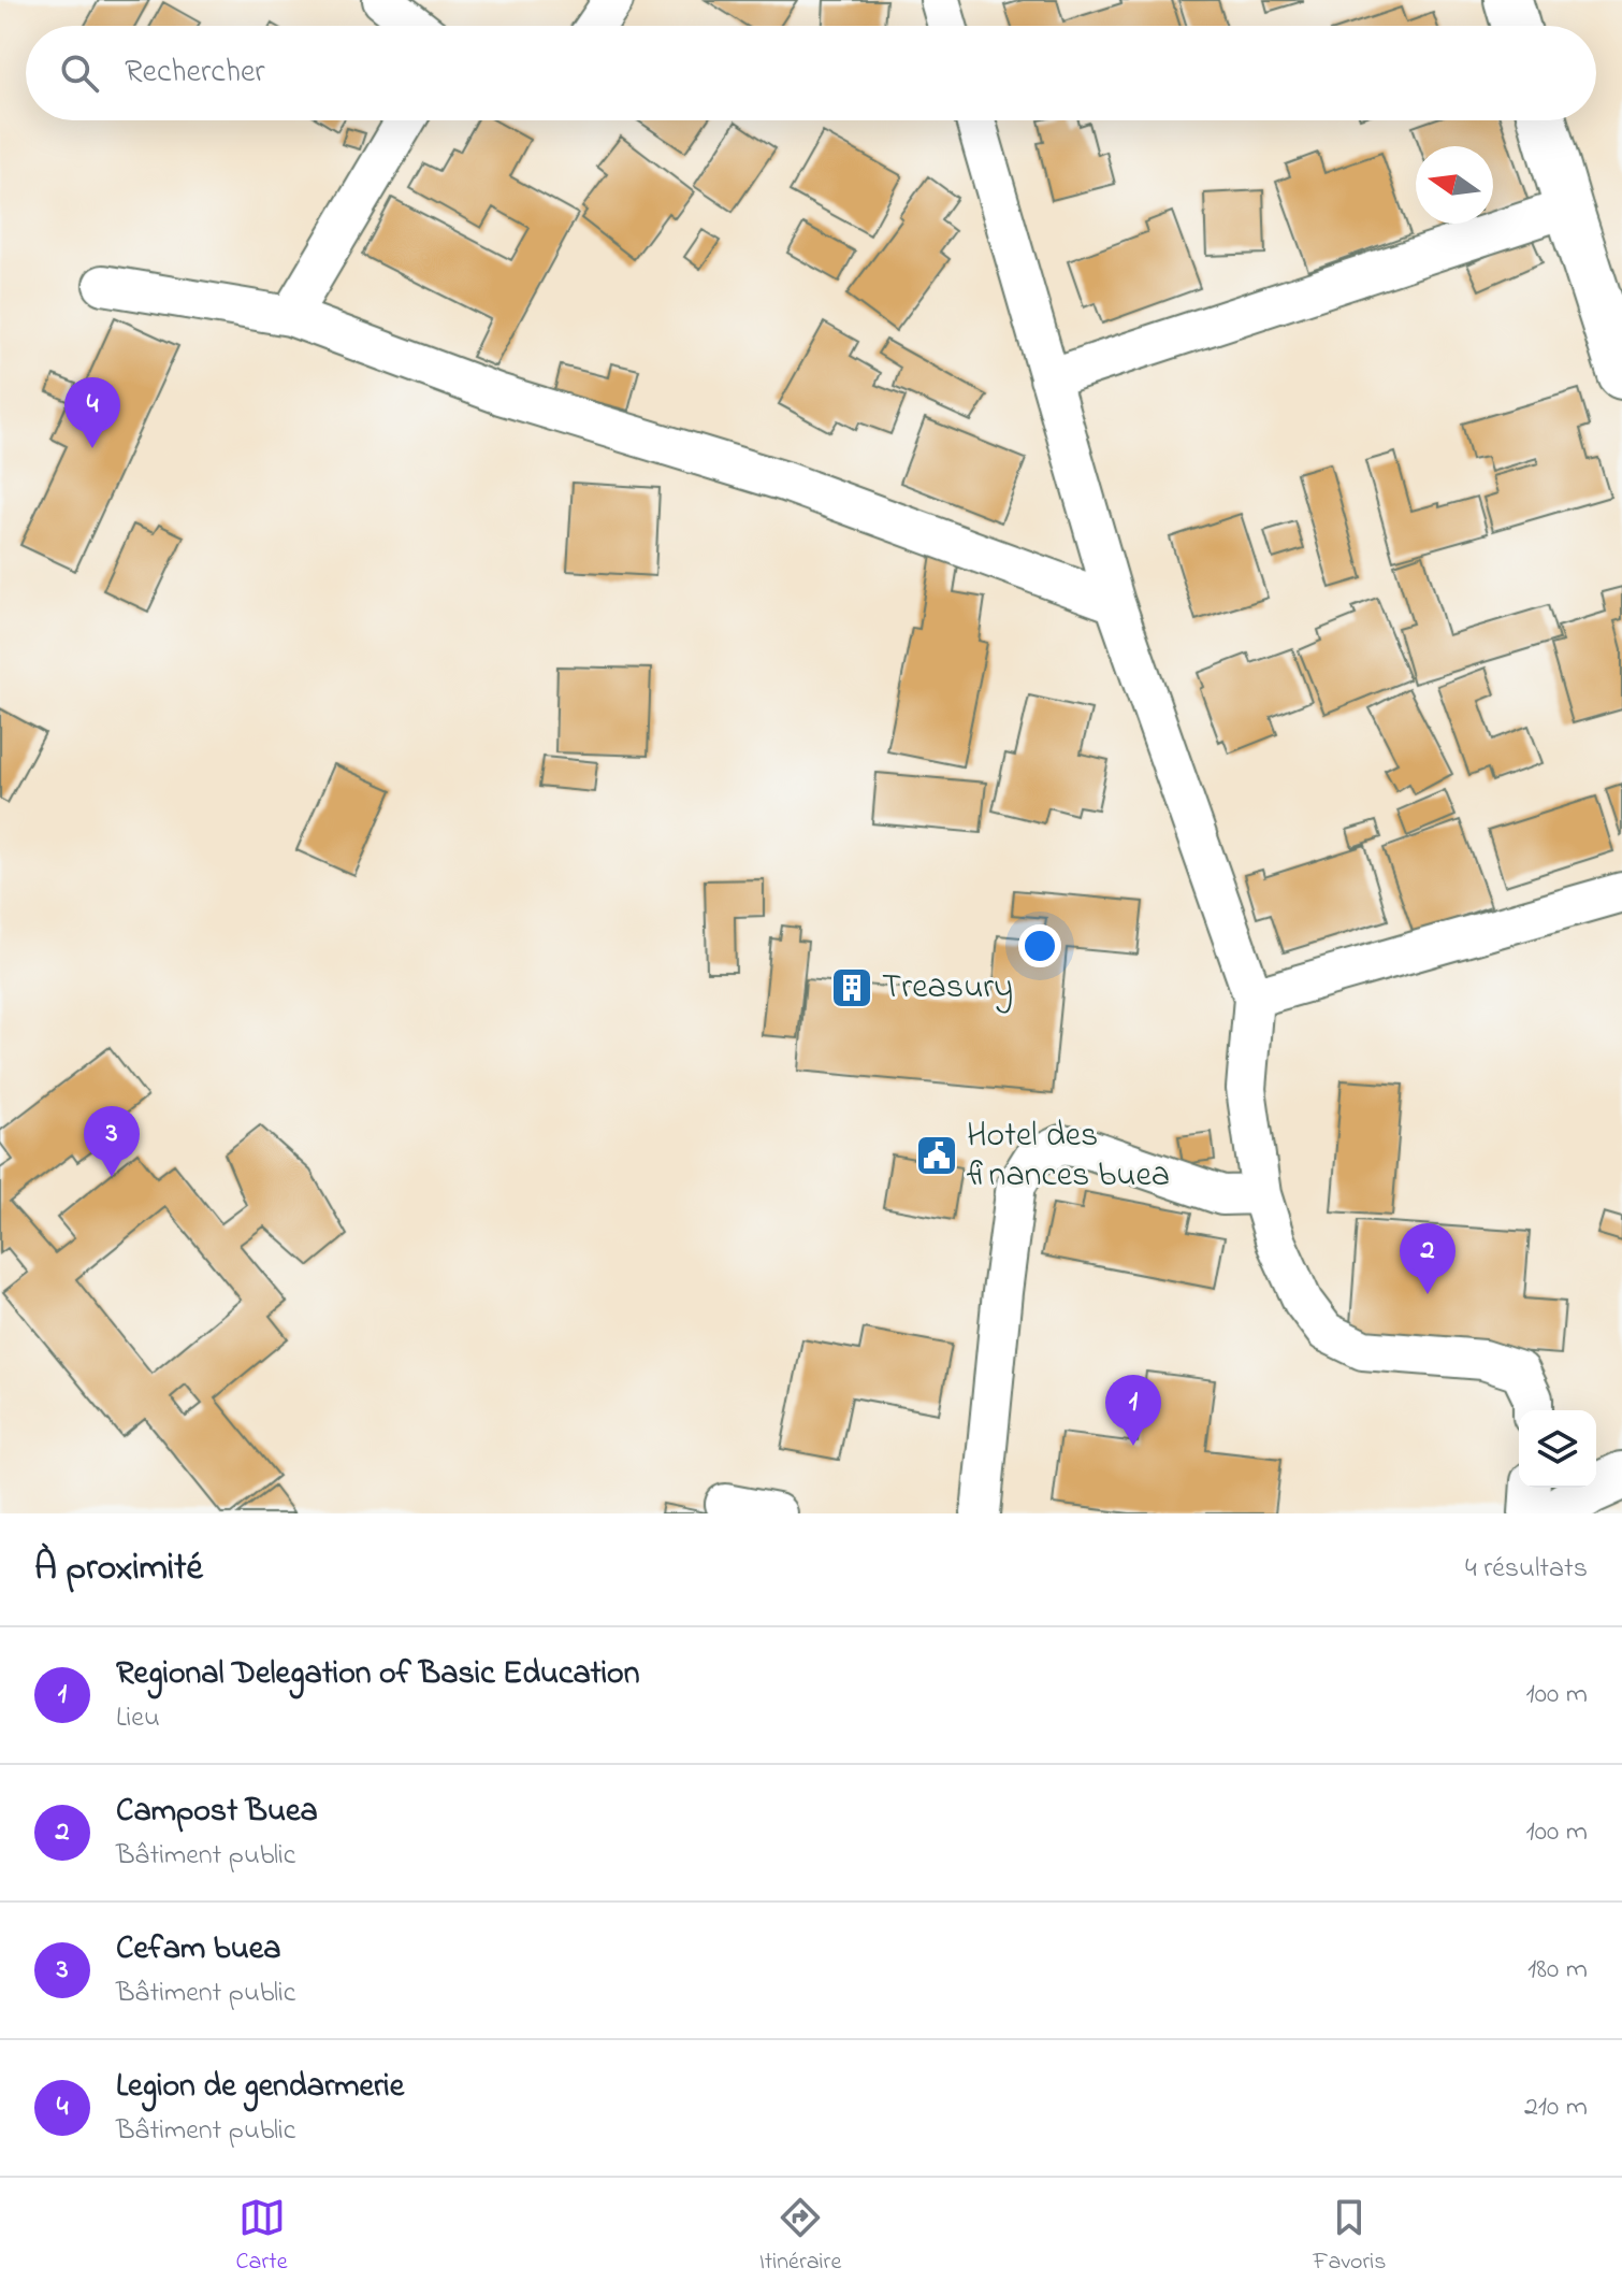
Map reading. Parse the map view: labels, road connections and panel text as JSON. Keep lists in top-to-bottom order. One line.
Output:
{"places":{"building":["Treasury"],"public building":["Hotel des finances buea"]},"north":"left","page":{"search":"Rechercher","pins":["4","3","2","1"],"heading":["À proximité","4 résultats"],"list":[{"mark":"1","name":"Regional Delegation of Basic Education","note":"Lieu","value":"100 m"},{"mark":"2","name":"Campost Buea","note":"Bâtiment public","value":"100 m"},{"mark":"3","name":"Cefam buea","note":"Bâtiment public","value":"180 m"},{"mark":"4","name":"Legion de gendarmerie","note":"Bâtiment public","value":"210 m"}],"nav":["Carte","Itinéraire","Favoris"]}}
